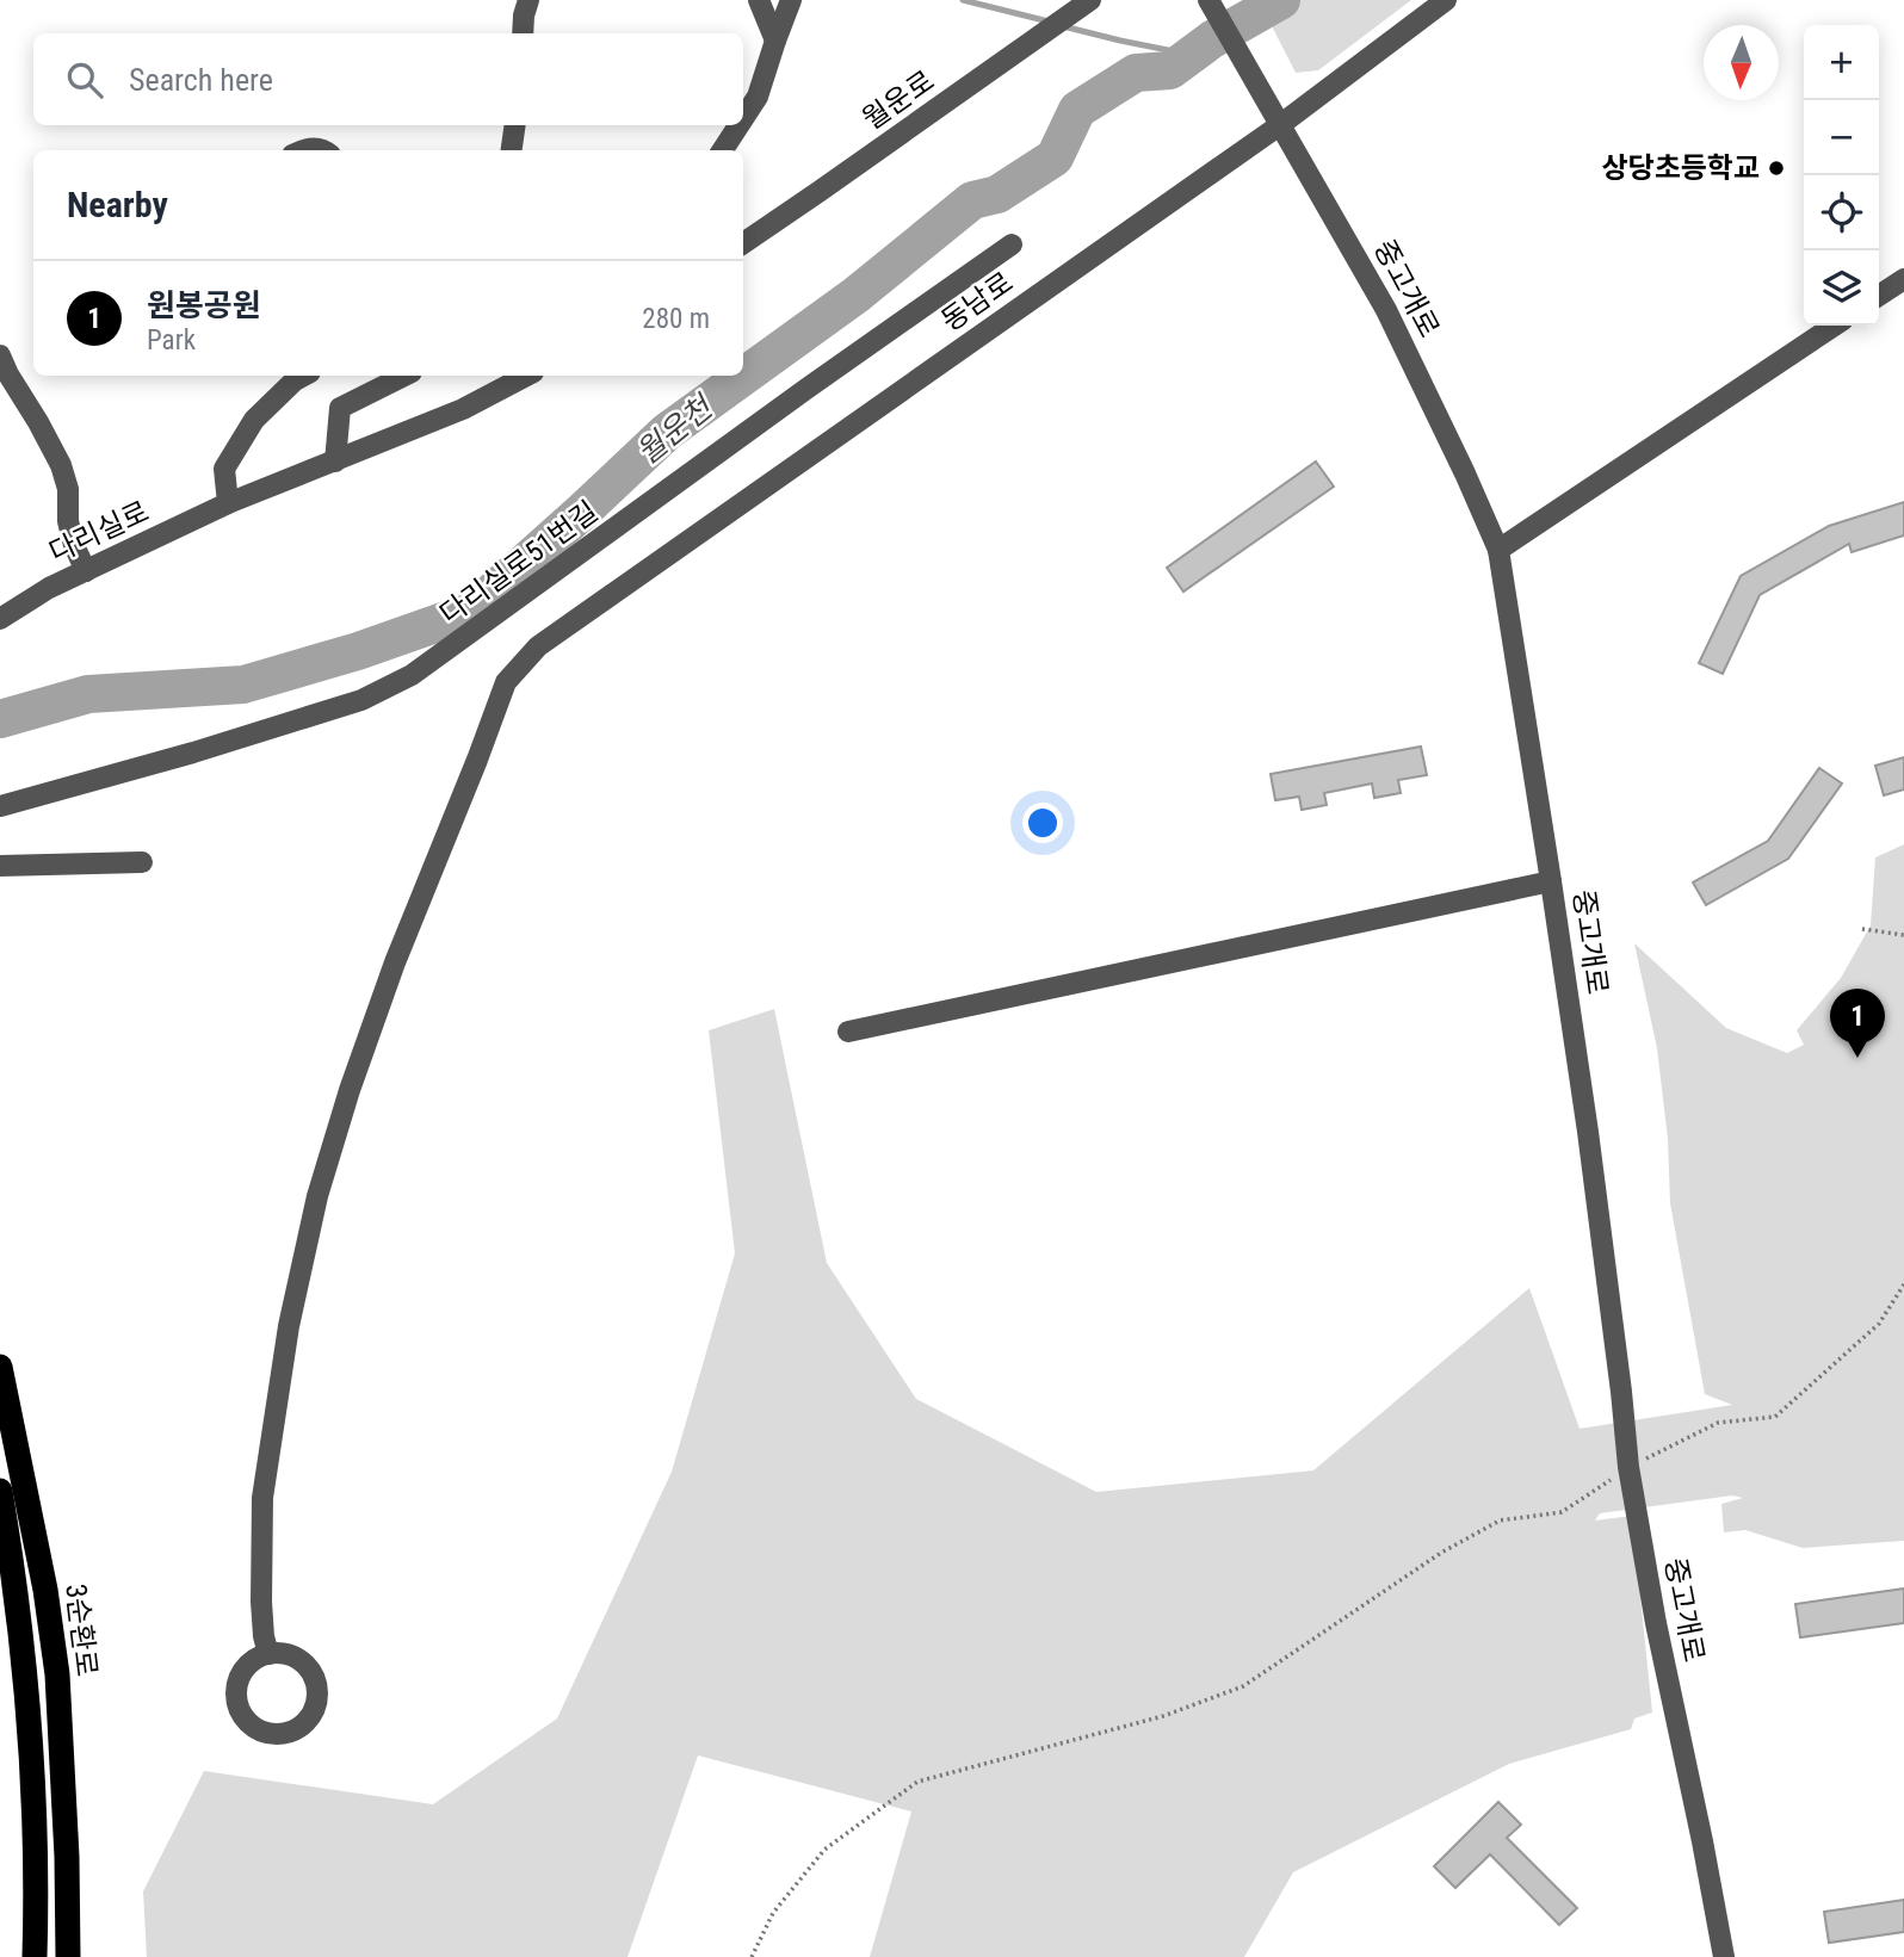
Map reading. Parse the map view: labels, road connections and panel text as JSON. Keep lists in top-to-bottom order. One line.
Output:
{"streets":{"highway":["3순환로"],"street":["월운로","중고개로","동남로","다리실로","다리실로51번길"]},"crossings":[["중고개로","동남로"]],"water":["월운천"],"places":["상당초등학교"],"north":"bottom","page":{"map_buttons":["+","−"],"search":"Search here","heading":"Nearby","list":[{"mark":"1","name":"원봉공원","note":"Park","value":"280 m"}],"pins":"1"}}
